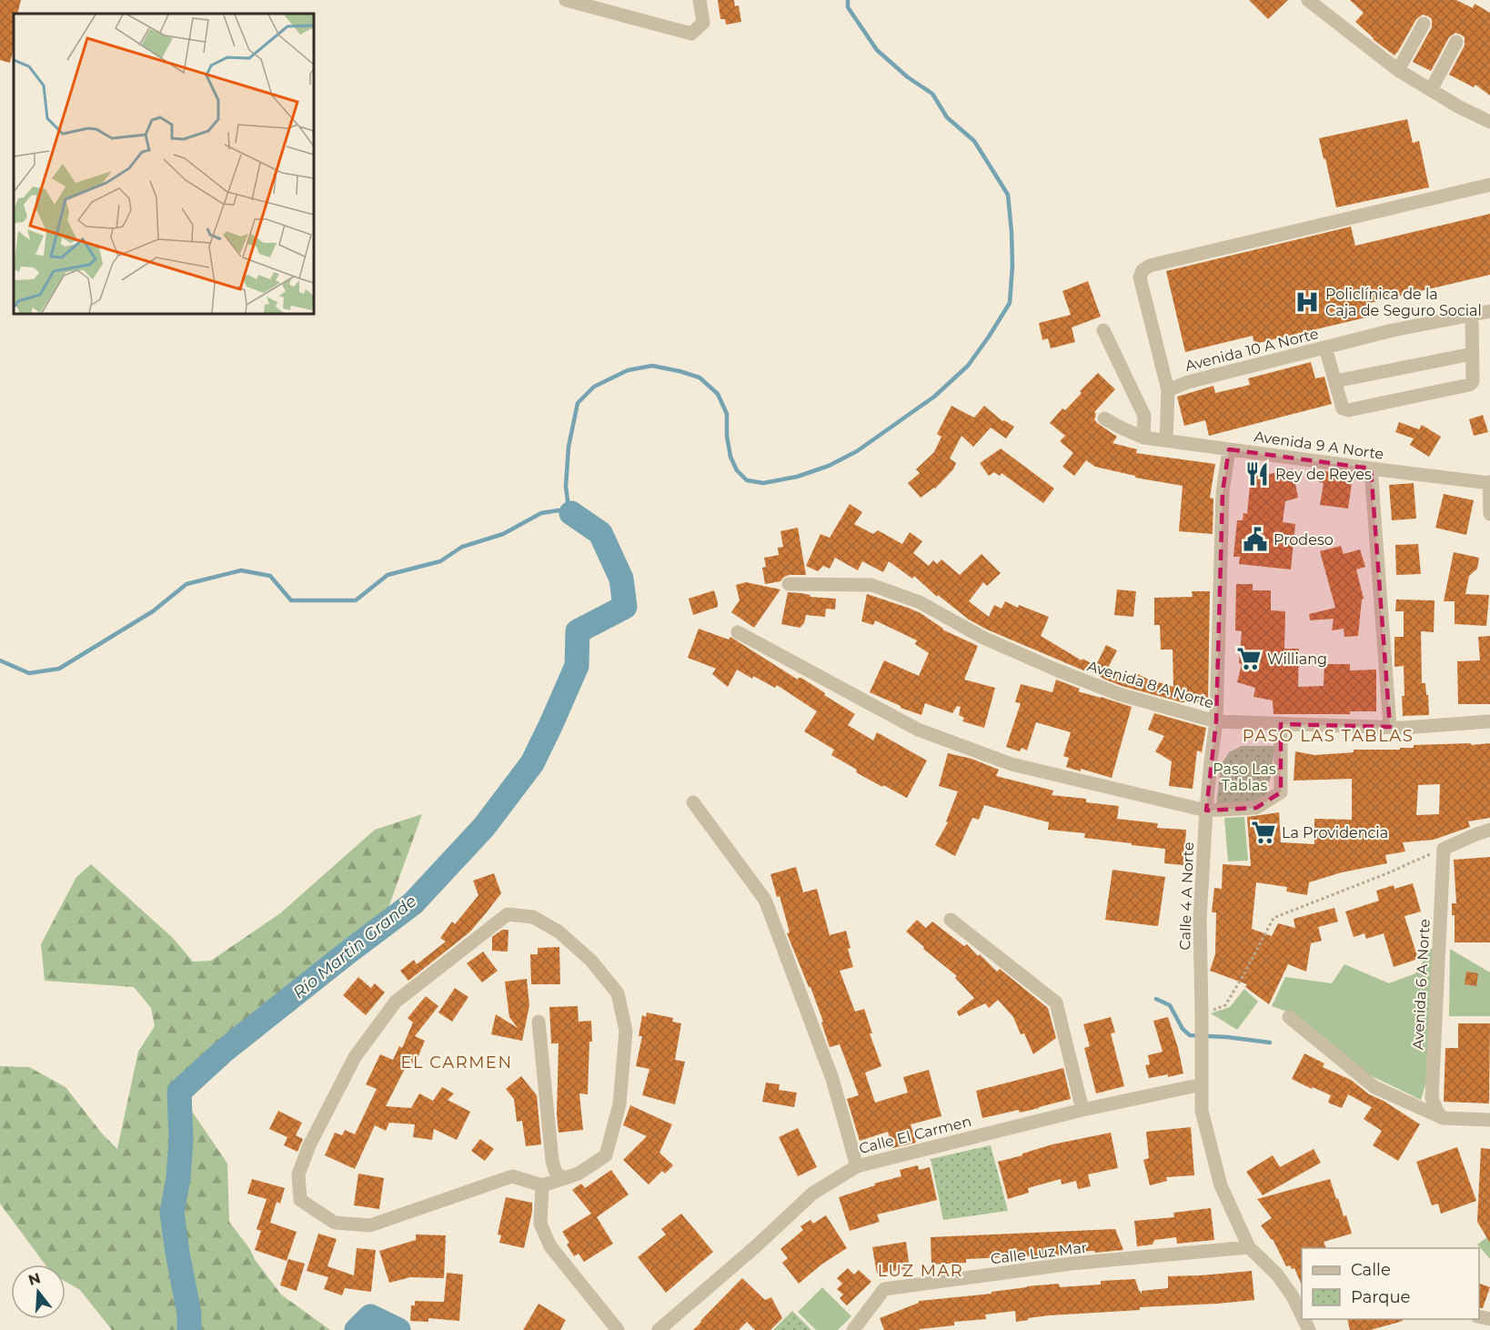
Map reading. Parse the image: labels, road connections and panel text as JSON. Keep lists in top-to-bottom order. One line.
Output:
{"streets":{"street":["Avenida 10 A Norte","Avenida 9 A Norte","Avenida 8 A Norte","Calle 4 A Norte","Avenida 6 A Norte","Calle El Carmen","Calle Luz Mar"]},"crossings":[["Avenida 9 A Norte","Calle 4 A Norte"],["Avenida 8 A Norte","Calle 4 A Norte"],["Calle 4 A Norte","Calle El Carmen"],["Calle 4 A Norte","Calle Luz Mar"]],"districts":["PASO LAS TABLAS","EL CARMEN","LUZ MAR"],"water":["Río Martin Grande"],"parks":["Paso Las Tablas"],"places":{"hospital":["Policlínica de la Caja de Seguro Social"],"restaurant":["Rey de Reyes"],"public building":["Prodeso"],"supermarket":["Williang","La Providencia"]},"legend":["Calle","Parque"],"north":"top"}
